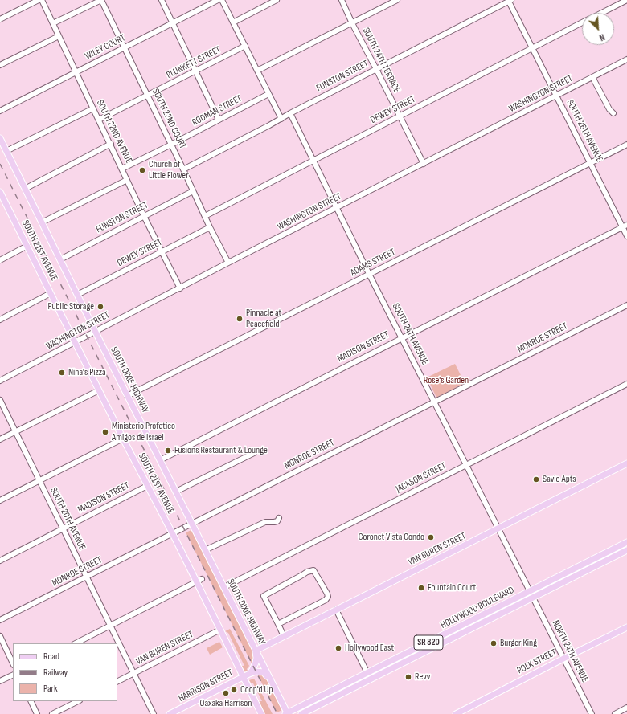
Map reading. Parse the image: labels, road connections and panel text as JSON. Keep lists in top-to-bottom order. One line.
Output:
{"streets":{"main road":["SOUTH 21ST AVENUE","SOUTH DIXIE HIGHWAY","VAN BUREN STREET","HOLLYWOOD BOULEVARD","SR 820","POLK STREET","HARRISON STREET"],"street":["WILEY COURT","SOUTH 24TH TERRACE","PLUNKETT STREET","FUNSTON STREET","WASHINGTON STREET","DEWEY STREET","RODMAN STREET","SOUTH 22ND COURT","SOUTH 26TH AVENUE","SOUTH 22ND AVENUE","ADAMS STREET","SOUTH 24TH AVENUE","MONROE STREET","MADISON STREET","JACKSON STREET","SOUTH 20TH AVENUE","NORTH 24TH AVENUE"]},"crossings":[["WILEY COURT","SOUTH 22ND COURT"],["WILEY COURT","SOUTH 22ND AVENUE"],["SOUTH 24TH TERRACE","FUNSTON STREET"],["SOUTH 24TH TERRACE","WASHINGTON STREET"],["SOUTH 24TH TERRACE","DEWEY STREET"],["PLUNKETT STREET","SOUTH 22ND COURT"],["PLUNKETT STREET","SOUTH 22ND AVENUE"],["FUNSTON STREET","SOUTH 22ND COURT"],["FUNSTON STREET","SOUTH 26TH AVENUE"],["FUNSTON STREET","SOUTH 22ND AVENUE"],["FUNSTON STREET","SOUTH 24TH AVENUE"],["FUNSTON STREET","SOUTH DIXIE HIGHWAY"],["WASHINGTON STREET","SOUTH 22ND COURT"],["WASHINGTON STREET","SOUTH 26TH AVENUE"],["WASHINGTON STREET","SOUTH 22ND AVENUE"],["WASHINGTON STREET","SOUTH 21ST AVENUE"],["WASHINGTON STREET","SOUTH 24TH AVENUE"],["WASHINGTON STREET","SOUTH DIXIE HIGHWAY"],["DEWEY STREET","SOUTH 22ND COURT"],["DEWEY STREET","SOUTH 26TH AVENUE"],["DEWEY STREET","SOUTH 22ND AVENUE"],["DEWEY STREET","SOUTH 24TH AVENUE"],["DEWEY STREET","SOUTH DIXIE HIGHWAY"],["RODMAN STREET","SOUTH 22ND COURT"],["RODMAN STREET","SOUTH 22ND AVENUE"],["SOUTH 26TH AVENUE","ADAMS STREET"],["SOUTH 26TH AVENUE","MADISON STREET"],["SOUTH 21ST AVENUE","MONROE STREET"],["SOUTH 21ST AVENUE","MADISON STREET"],["SOUTH 21ST AVENUE","VAN BUREN STREET"],["SOUTH 21ST AVENUE","HARRISON STREET"],["ADAMS STREET","SOUTH 24TH AVENUE"],["ADAMS STREET","SOUTH DIXIE HIGHWAY"],["SOUTH 24TH AVENUE","MONROE STREET"],["SOUTH 24TH AVENUE","MADISON STREET"],["SOUTH 24TH AVENUE","JACKSON STREET"],["SOUTH 24TH AVENUE","VAN BUREN STREET"],["SOUTH 24TH AVENUE","HOLLYWOOD BOULEVARD"],["SOUTH 24TH AVENUE","NORTH 24TH AVENUE"],["MONROE STREET","SOUTH DIXIE HIGHWAY"],["MONROE STREET","SOUTH 20TH AVENUE"],["MADISON STREET","SOUTH DIXIE HIGHWAY"],["MADISON STREET","SOUTH 20TH AVENUE"],["SOUTH DIXIE HIGHWAY","JACKSON STREET"],["SOUTH DIXIE HIGHWAY","VAN BUREN STREET"],["SOUTH DIXIE HIGHWAY","HOLLYWOOD BOULEVARD"],["SOUTH DIXIE HIGHWAY","HARRISON STREET"],["SOUTH 20TH AVENUE","VAN BUREN STREET"],["VAN BUREN STREET","HARRISON STREET"],["HOLLYWOOD BOULEVARD","NORTH 24TH AVENUE"],["NORTH 24TH AVENUE","POLK STREET"]],"parks":["Rose's Garden"],"places":["Church of Little Flower","Public Storage","Pinnacle at Peacefield","Nina's Pizza","Ministerio Profetico Amigos de Israel","Fusions Restaurant & Lounge","Savio Apts","Coronet Vista Condo","Fountain Court","Burger King","Hollywood East","Revv","Coop'd Up","Oaxaka Harrison"],"legend":["Road","Railway","Park"],"north":"bottom right"}
